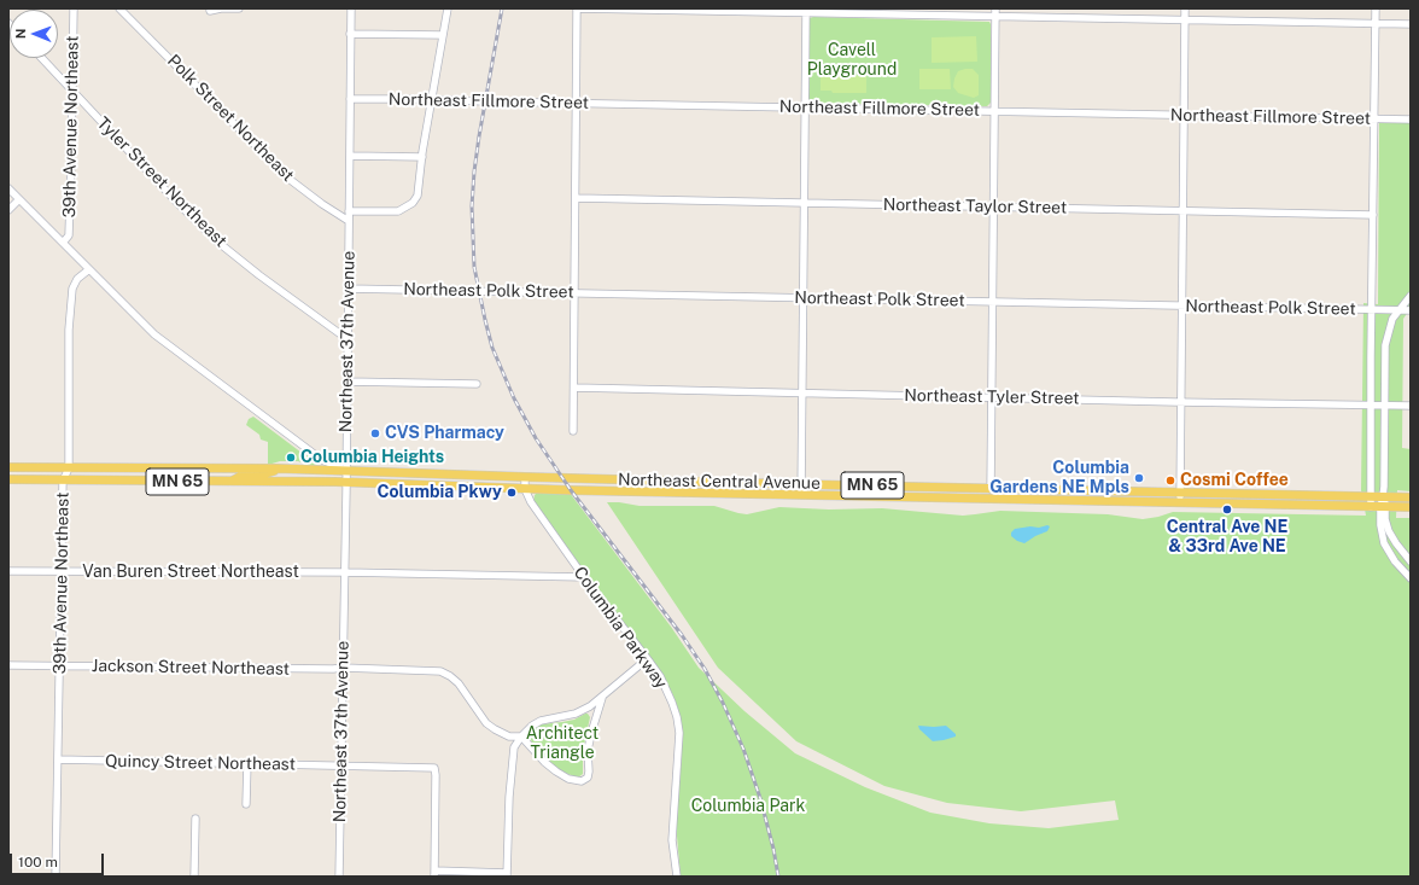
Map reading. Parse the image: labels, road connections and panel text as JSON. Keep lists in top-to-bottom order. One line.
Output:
{"streets":{"main road":["MN 65","Northeast Central Avenue"],"street":["Northeast Fillmore Street","Polk Street Northeast","39th Avenue Northeast","Tyler Street Northeast","Northeast Taylor Street","Northeast Polk Street","Northeast 37th Avenue","Northeast Tyler Street","Van Buren Street Northeast","Columbia Parkway","Jackson Street Northeast","Quincy Street Northeast"]},"crossings":[["Northeast Fillmore Street","Northeast 37th Avenue"],["Polk Street Northeast","Northeast 37th Avenue"],["39th Avenue Northeast","Tyler Street Northeast"],["39th Avenue Northeast","MN 65"],["39th Avenue Northeast","Van Buren Street Northeast"],["39th Avenue Northeast","Jackson Street Northeast"],["39th Avenue Northeast","Quincy Street Northeast"],["Tyler Street Northeast","Northeast 37th Avenue"],["Northeast Polk Street","Northeast 37th Avenue"],["Northeast 37th Avenue","MN 65"],["Northeast 37th Avenue","Northeast Central Avenue"],["Northeast 37th Avenue","Van Buren Street Northeast"],["Northeast 37th Avenue","Jackson Street Northeast"],["Northeast 37th Avenue","Quincy Street Northeast"],["MN 65","Northeast Central Avenue"],["Northeast Central Avenue","Columbia Parkway"],["Van Buren Street Northeast","Columbia Parkway"]],"parks":["Cavell Playground","Architect Triangle","Columbia Park"],"places":["CVS Pharmacy","Columbia Heights","Columbia Gardens NE Mpls","Cosmi Coffee","Columbia Pkwy","Central Ave NE & 33rd Ave NE"],"scale_bar":"100 m","north":"left"}
